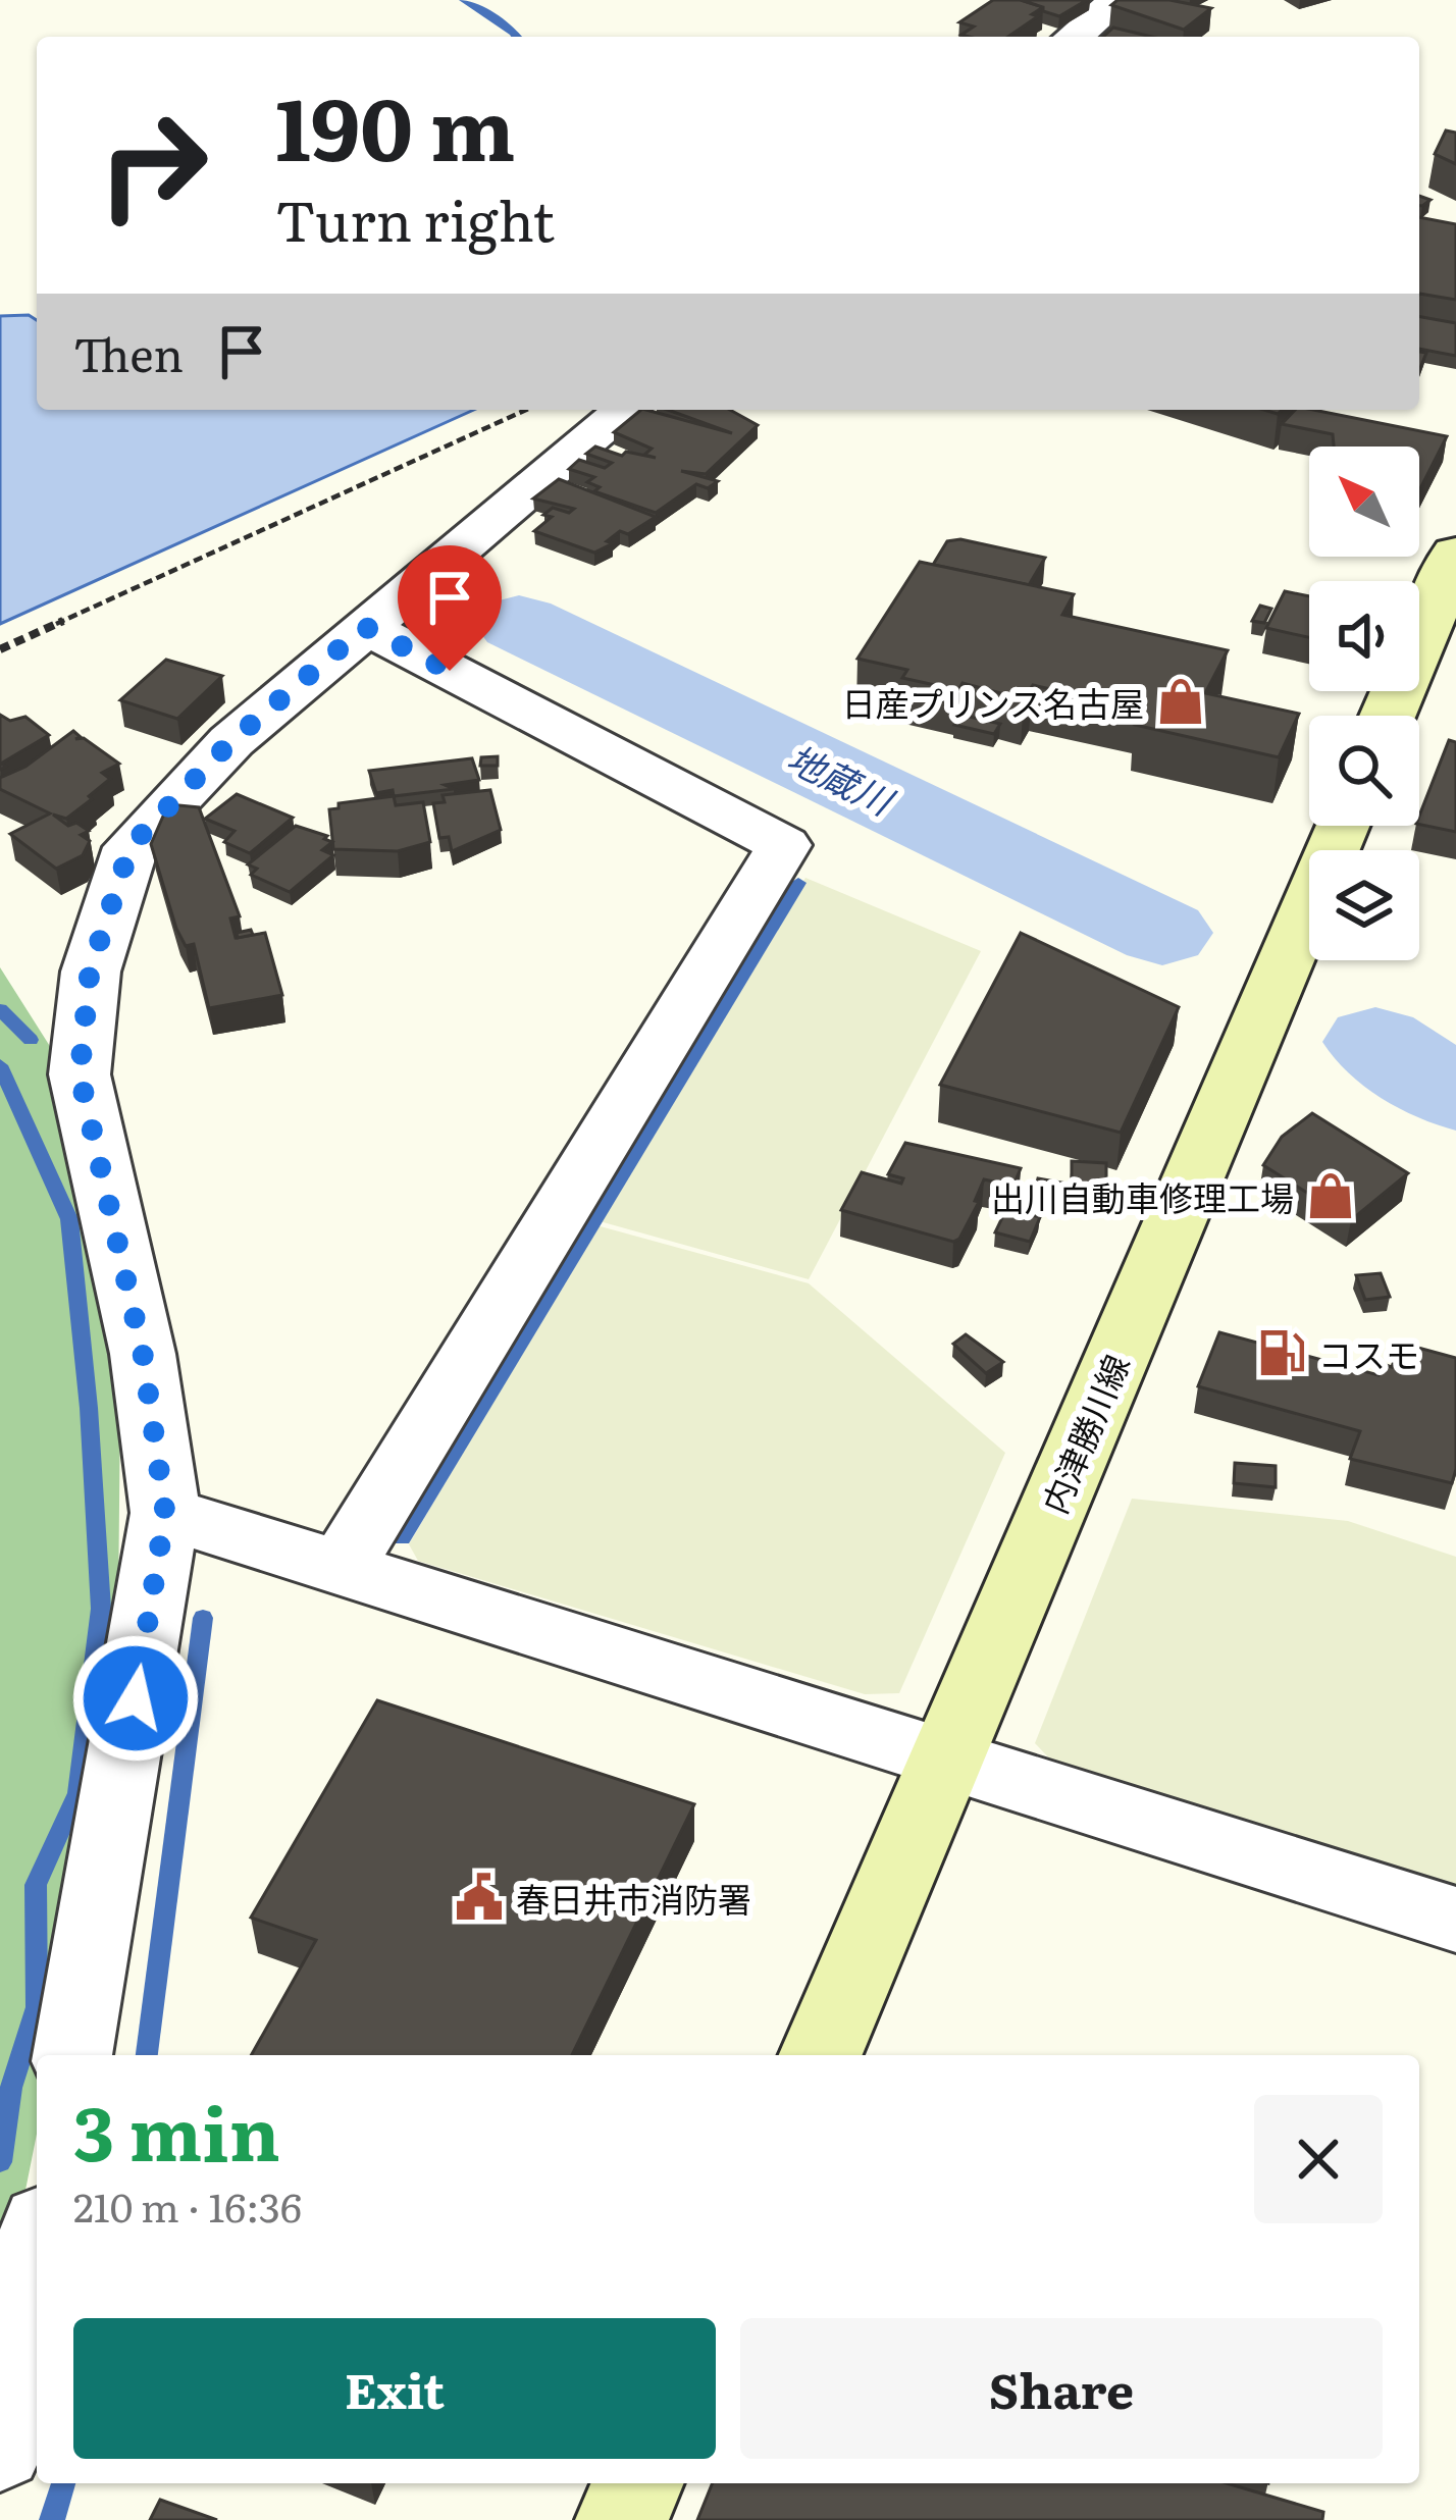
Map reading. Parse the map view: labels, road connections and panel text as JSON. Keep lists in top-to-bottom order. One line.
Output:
{"streets":{"main road":["内津勝川線"]},"water":["地蔵川"],"places":{"shop":["日産プリンス名古屋","出川自動車修理工場"],"fuel station":["コスモ"],"public building":["春日井市消防署"]},"north":"top left","page":{"turn":["190 m","Turn right"],"then":"Then","heading":["3 min","210 m · 16:36"],"buttons":["Exit","Share"]}}
